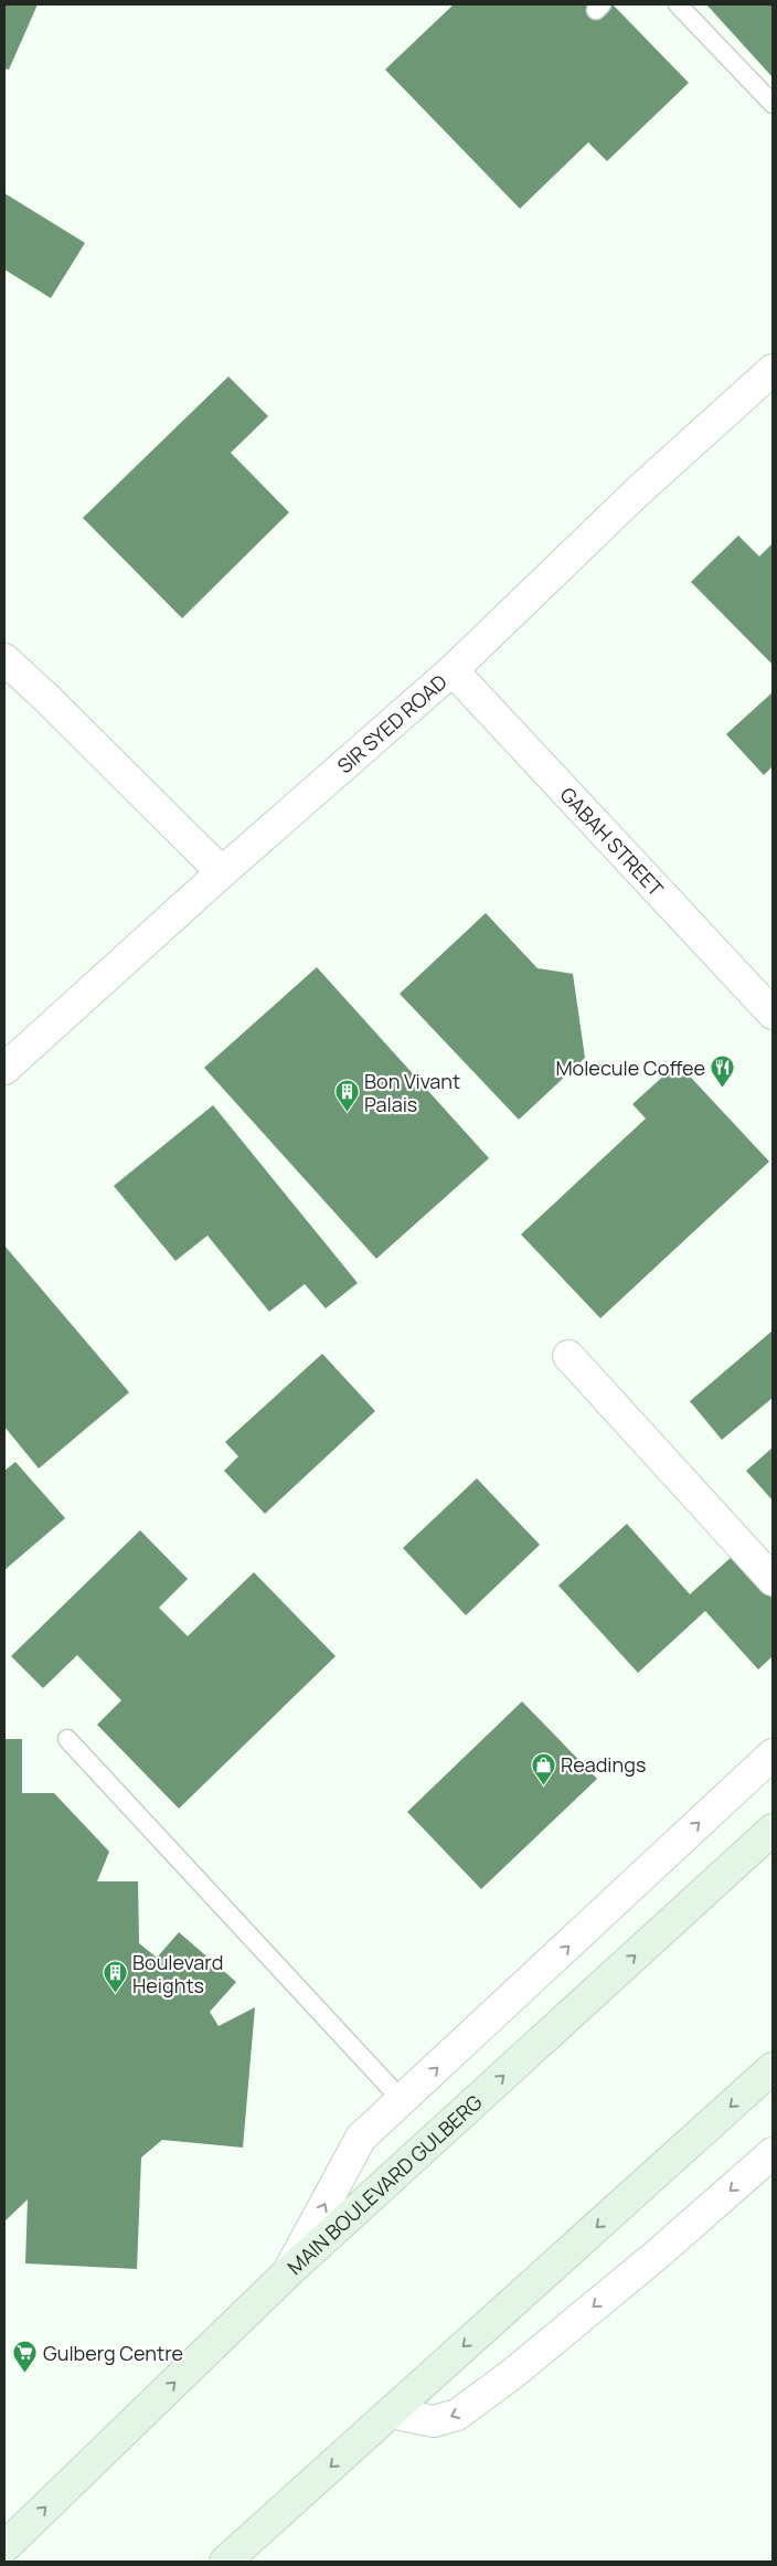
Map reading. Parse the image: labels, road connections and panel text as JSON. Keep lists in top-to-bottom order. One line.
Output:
{"streets":{"main road":["MAIN BOULEVARD GULBERG"],"street":["SIR SYED ROAD","GABAH STREET"]},"crossings":[["SIR SYED ROAD","GABAH STREET"]],"places":{"restaurant":["Molecule Coffee"],"building":["Bon Vivant Palais","Boulevard Heights"],"shop":["Readings"],"supermarket":["Gulberg Centre"]}}
